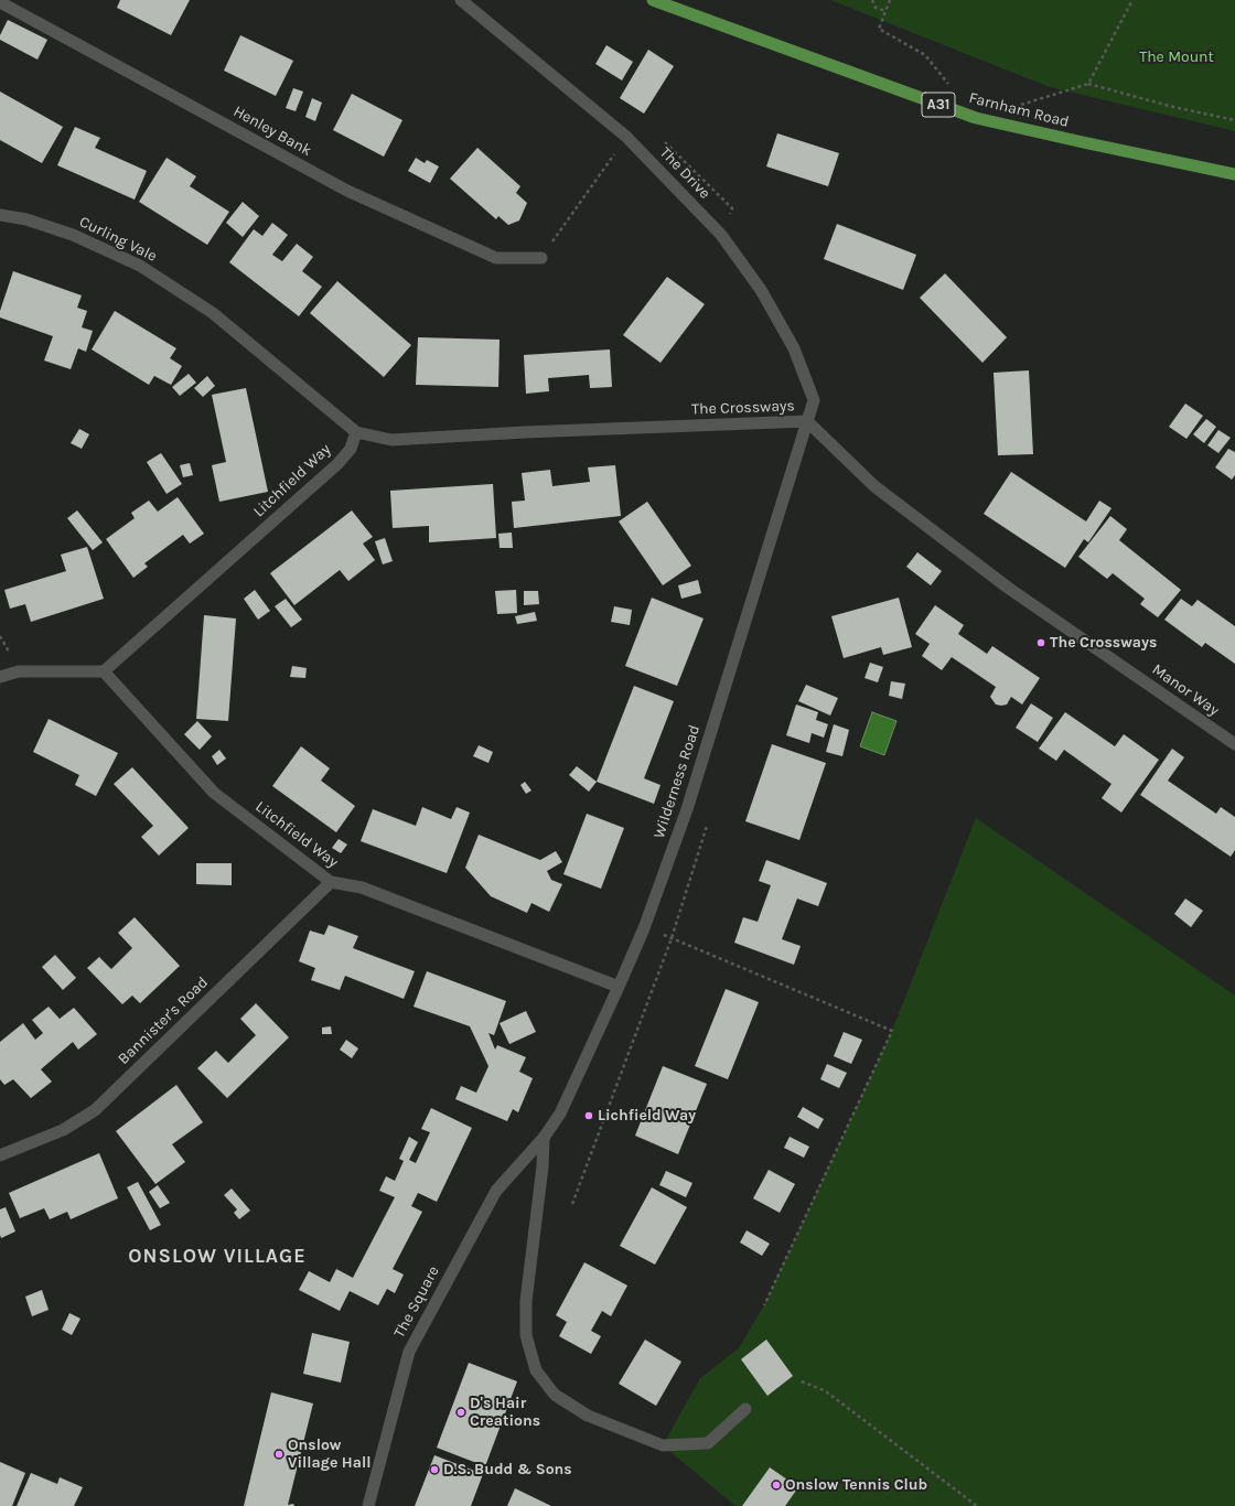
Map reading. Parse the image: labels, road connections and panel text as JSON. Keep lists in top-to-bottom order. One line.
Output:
{"streets":{"main road":["A31","Farnham Road"],"street":["Henley Bank","The Drive","Curling Vale","The Crossways","Litchfield Way","Manor Way","Wilderness Road","Bannister's Road","The Square"]},"crossings":[["The Drive","The Crossways"],["The Drive","Wilderness Road"],["Curling Vale","The Crossways"],["Curling Vale","Litchfield Way"],["The Crossways","Litchfield Way"],["The Crossways","Manor Way"],["The Crossways","Wilderness Road"],["Litchfield Way","Wilderness Road"],["Litchfield Way","Bannister's Road"],["Wilderness Road","The Square"]],"districts":["ONSLOW VILLAGE"],"parks":["The Mount"],"places":["The Crossways","Lichfield Way","D's Hair Creations","Onslow Village Hall","D.S. Budd & Sons","Onslow Tennis Club"]}
